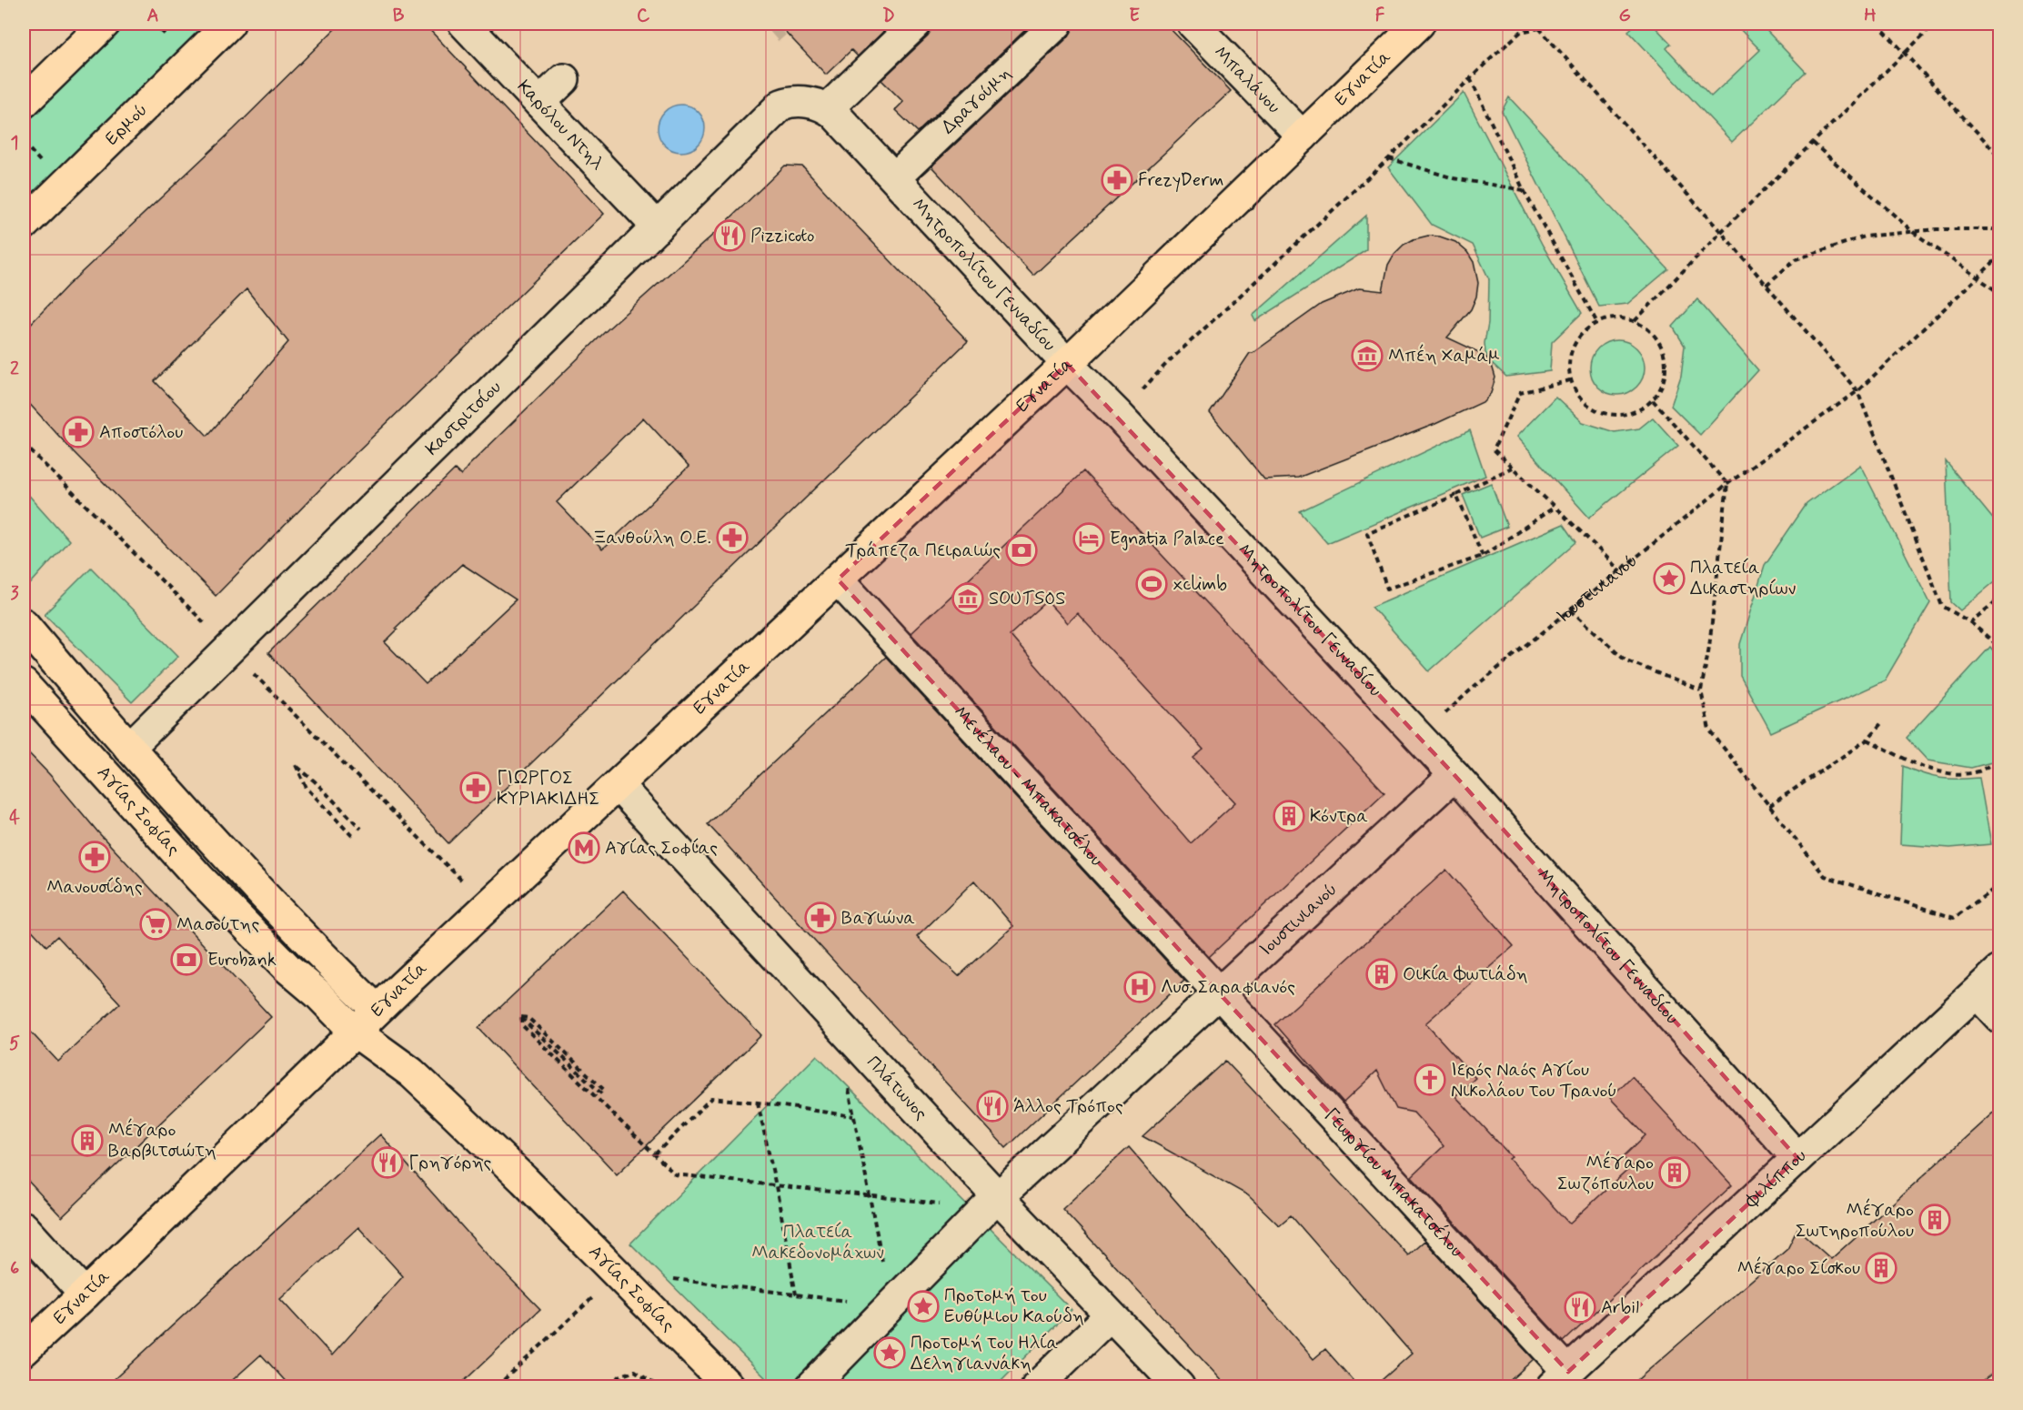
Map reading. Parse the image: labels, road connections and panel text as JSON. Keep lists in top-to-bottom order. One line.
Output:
{"streets":{"main road":["Εγνατία","Ερμού","Αγίας Σοφίας"],"street":["Μπαλάνου","Δραγούμη","Καρόλου Ντηλ","Μητροπολίτου Γενναδίου","Καστριτσίου","Ιουστινιανού","Μενέλαου - Μπακατσέλου","Πλάτωνος","Φιλίππου","Γεωργίου Μπακατσέλου"]},"crossings":[["Εγνατία","Μπαλάνου"],["Εγνατία","Μητροπολίτου Γενναδίου"],["Εγνατία","Μενέλαου - Μπακατσέλου"],["Εγνατία","Αγίας Σοφίας"],["Εγνατία","Πλάτωνος"],["Δραγούμη","Μητροπολίτου Γενναδίου"],["Καρόλου Ντηλ","Καστριτσίου"],["Μητροπολίτου Γενναδίου","Καστριτσίου"],["Μητροπολίτου Γενναδίου","Ιουστινιανού"],["Μητροπολίτου Γενναδίου","Φιλίππου"],["Καστριτσίου","Αγίας Σοφίας"],["Ιουστινιανού","Μενέλαου - Μπακατσέλου"],["Ιουστινιανού","Πλάτωνος"],["Ιουστινιανού","Γεωργίου Μπακατσέλου"],["Μενέλαου - Μπακατσέλου","Γεωργίου Μπακατσέλου"],["Φιλίππου","Γεωργίου Μπακατσέλου"]],"parks":["Πλατεία Μακεδονομάχων"],"places":{"pharmacy":["FrezyDerm","Αποστόλου","Ξανθούλη Ο.Ε.","ΓΙΩΡΓΟΣ ΚΥΡΙΑΚΙΔΗΣ","Μανουσίδης","Βαγιώνα"],"restaurant":["Pizzicoto","Άλλος Τρόπος","Γρηγόρης","Arbil"],"museum":["Μπέη Χαμάμ","SOUTSOS"],"hotel":["Egnatia Palace"],"bank":["Τράπεζα Πειραιώς","Eurobank"],"place":["Πλατεία Δικαστηρίων","Προτομή του Ευθύμιου Καούδη","Προτομή του Ηλία Δεληγιαννάκη"],"sports":["xclimb"],"building":["Κόντρα","Οικία Φωτιάδη","Μέγαρο Βαρβιτσιώτη","Μέγαρο Σωζόπουλου","Μέγαρο Σωτηροπούλου","Μέγαρο Σίσκου"],"metro station":["Αγίας Σοφίας"],"supermarket":["Μασούτης"],"hospital":["Λυσ. Σαραφιανός"],"church":["Ιερός Ναός Αγίου Νικολάου του Τρανού"]},"grid":{"columns":["A","B","C","D","E","F","G","H"],"rows":["1","2","3","4","5","6"]}}
